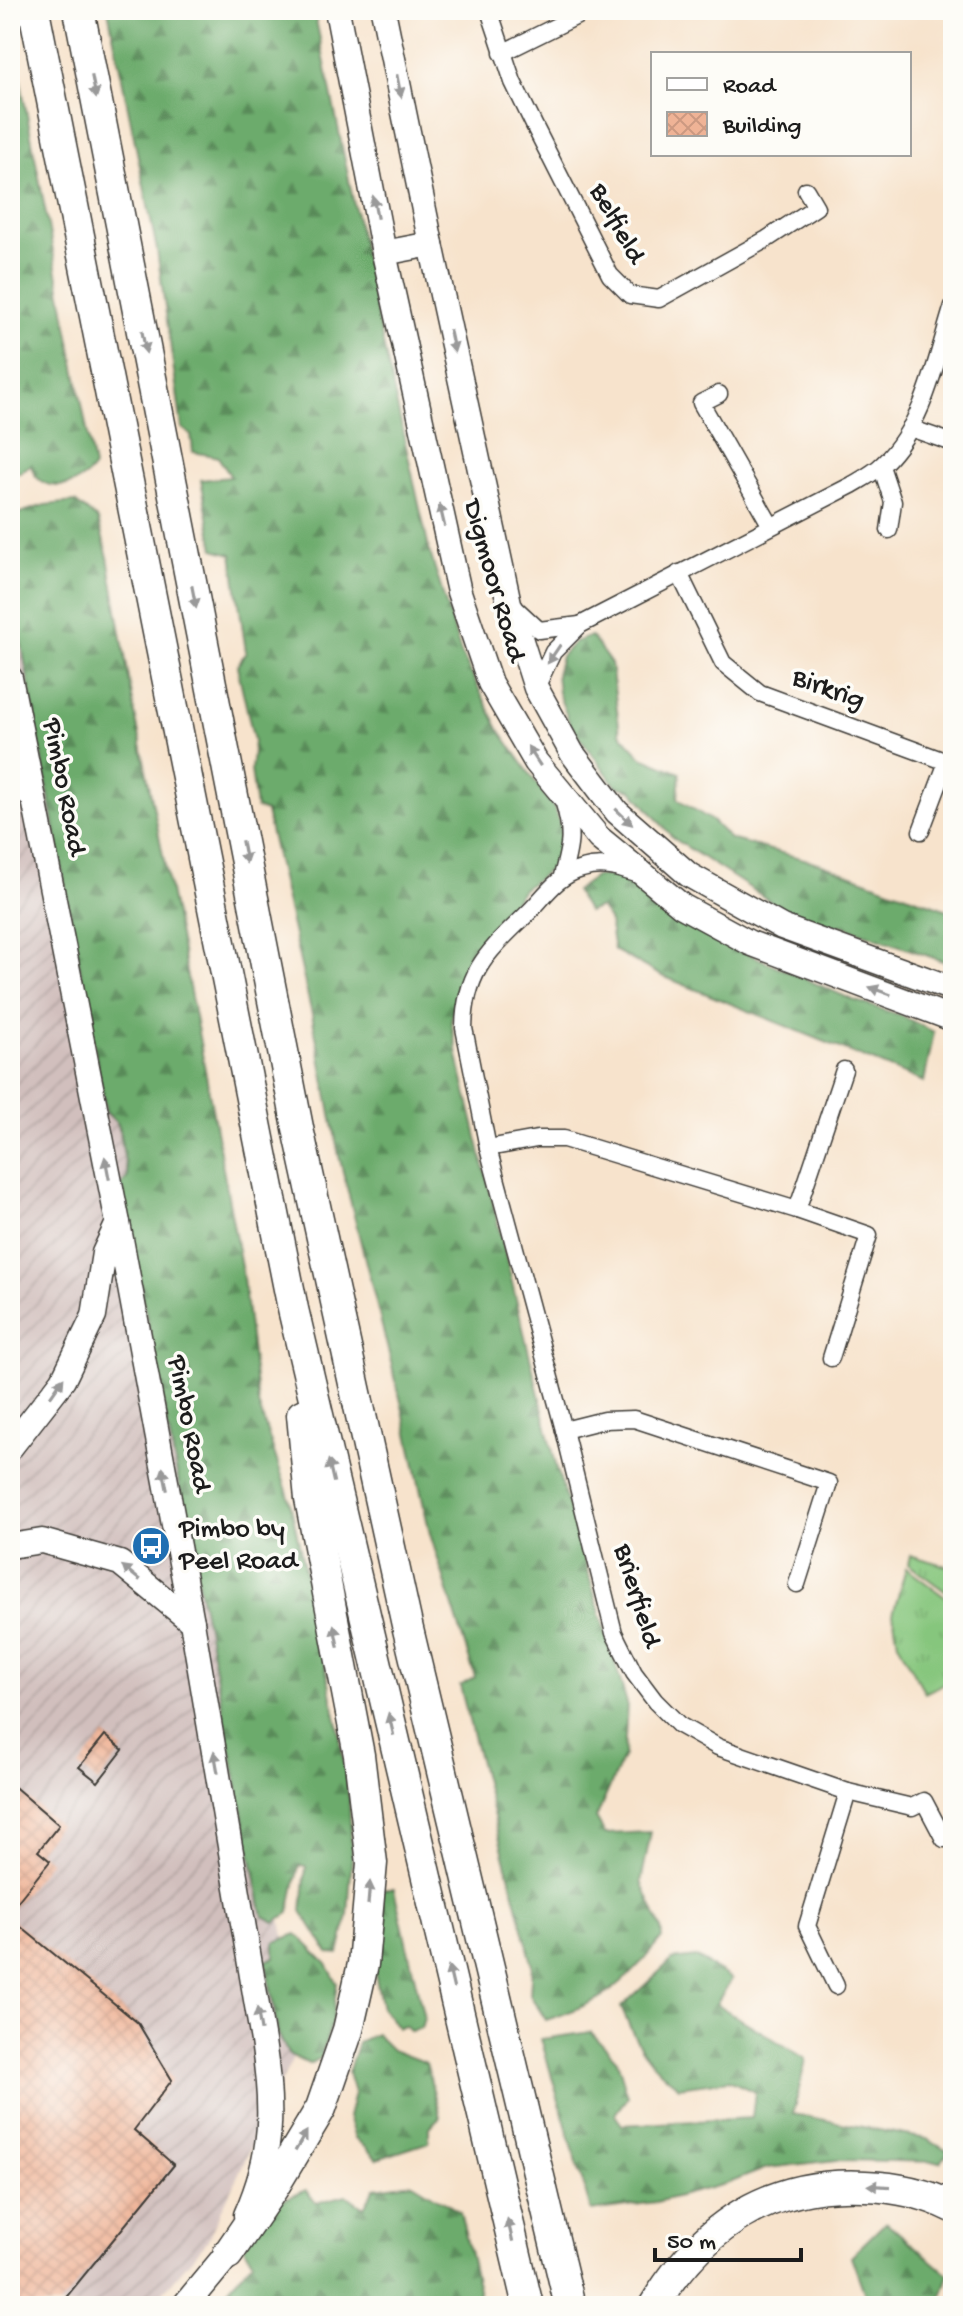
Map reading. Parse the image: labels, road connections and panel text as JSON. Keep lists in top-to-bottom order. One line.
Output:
{"streets":{"main road":["Pimbo Road"],"street":["Belfield","Digmoor Road","Birkrig","Brierfield"]},"one_way":["Pimbo Road"],"places":{"bus stop":["Pimbo by Peel Road"]},"legend":["Road","Building"],"scale_bar":"50 m"}
